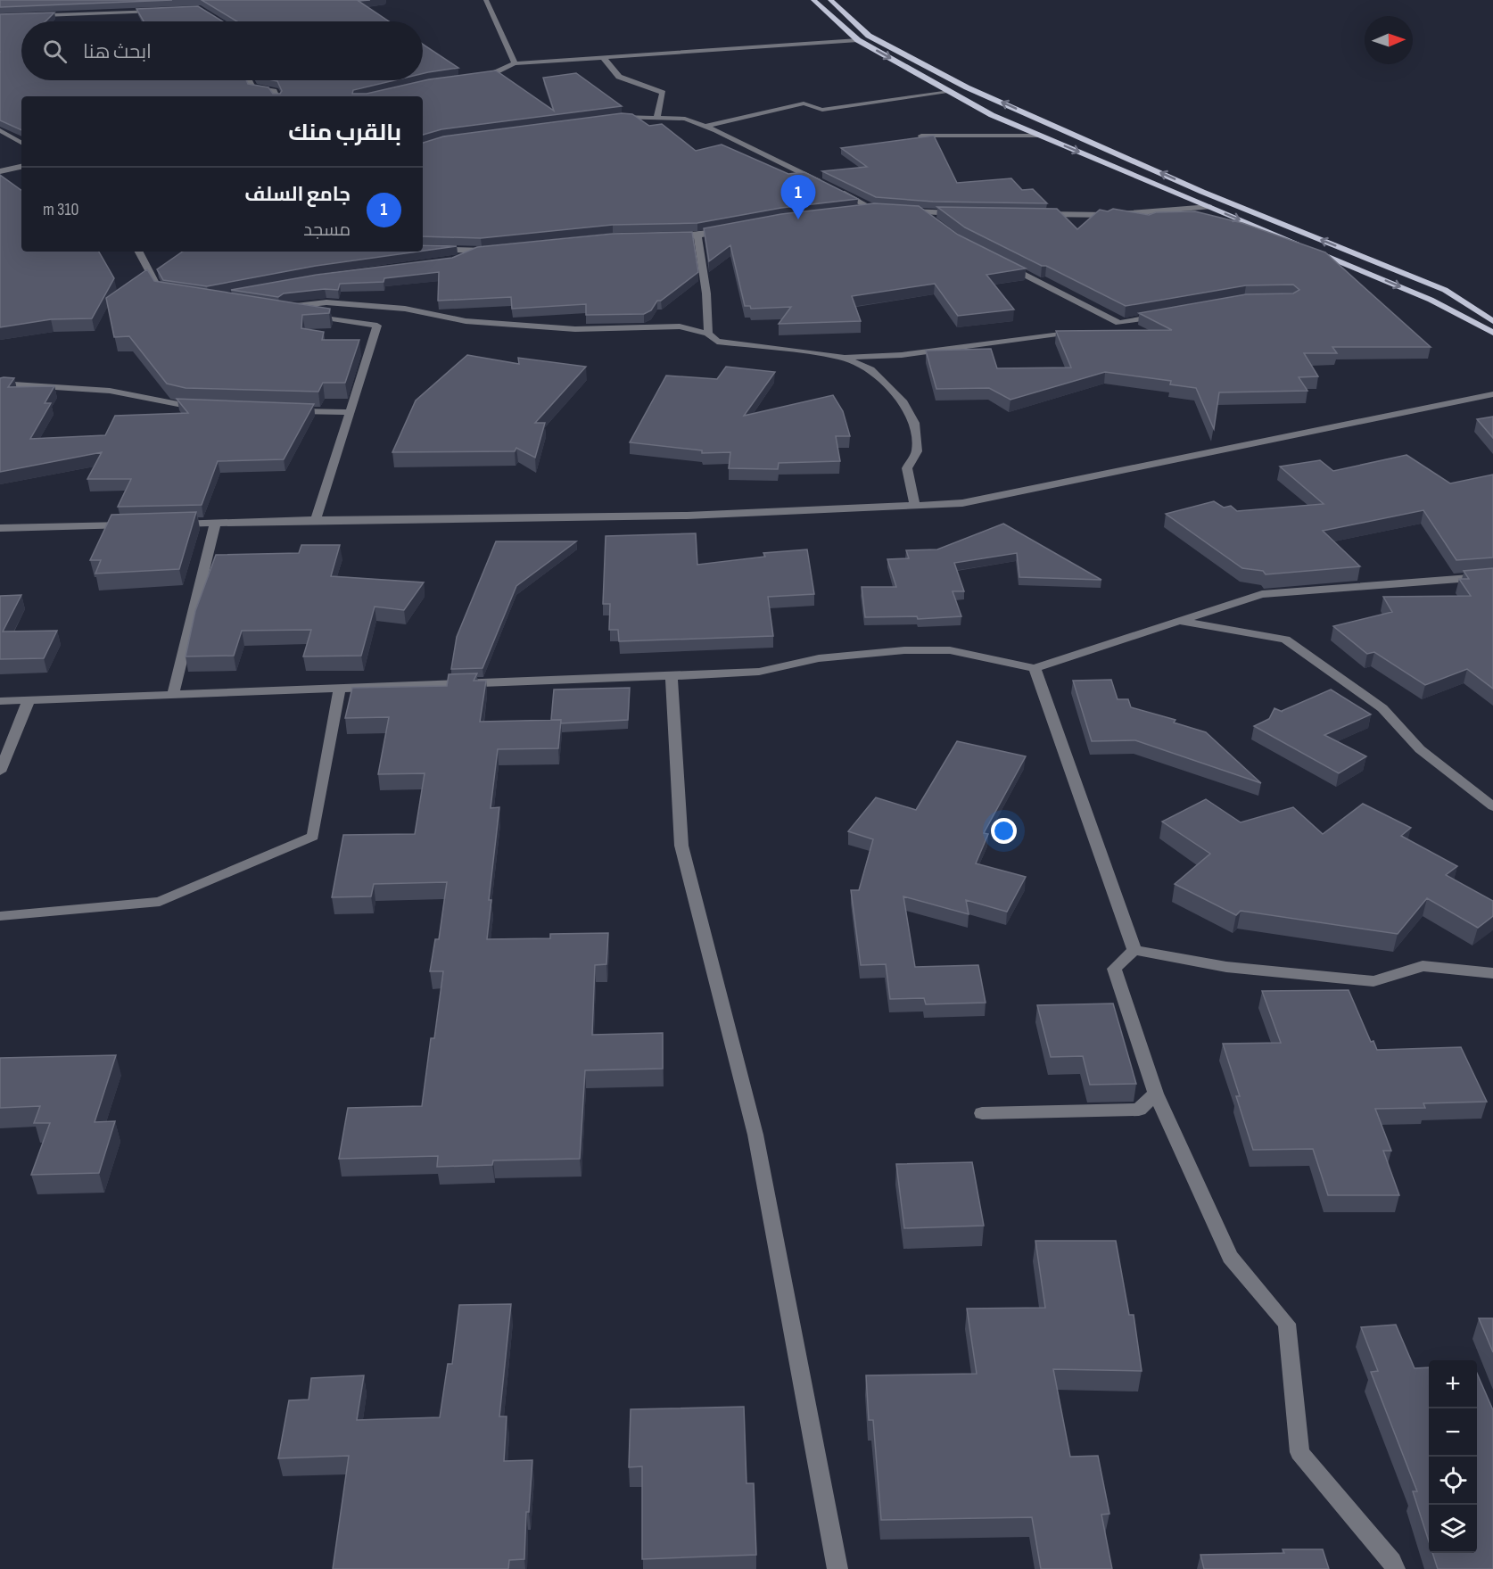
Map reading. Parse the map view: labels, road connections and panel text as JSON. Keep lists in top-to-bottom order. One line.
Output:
{"north":"right","page":{"search":"ابحث هنا","heading":"بالقرب منك","list":[{"mark":"1","name":"جامع السلف","note":"مسجد","value":"310 m"}],"pins":"1","map_buttons":["+","−"]}}
